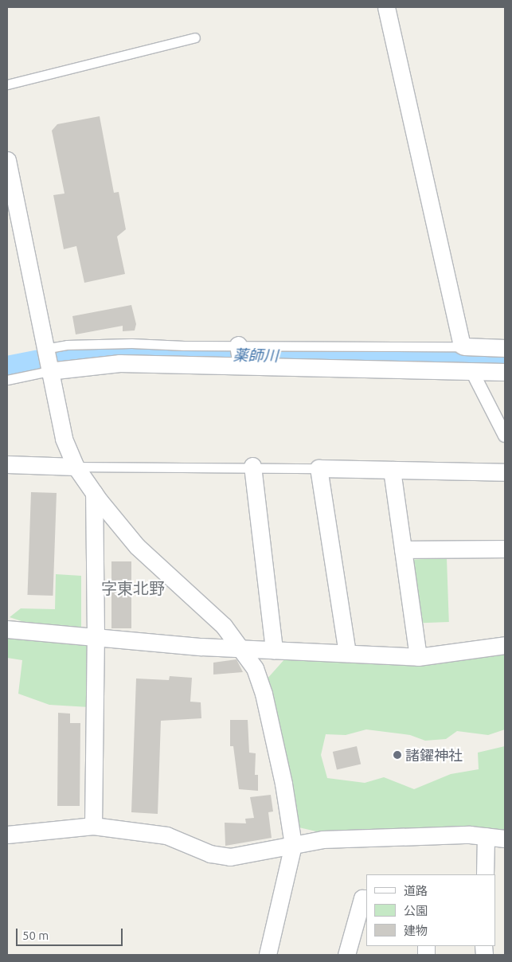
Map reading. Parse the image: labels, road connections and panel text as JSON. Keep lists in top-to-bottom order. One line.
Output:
{"districts":["字東北野"],"water":["薬師川"],"places":["諸鑃神社"],"legend":["道路","公園","建物"],"scale_bar":"50 m"}
